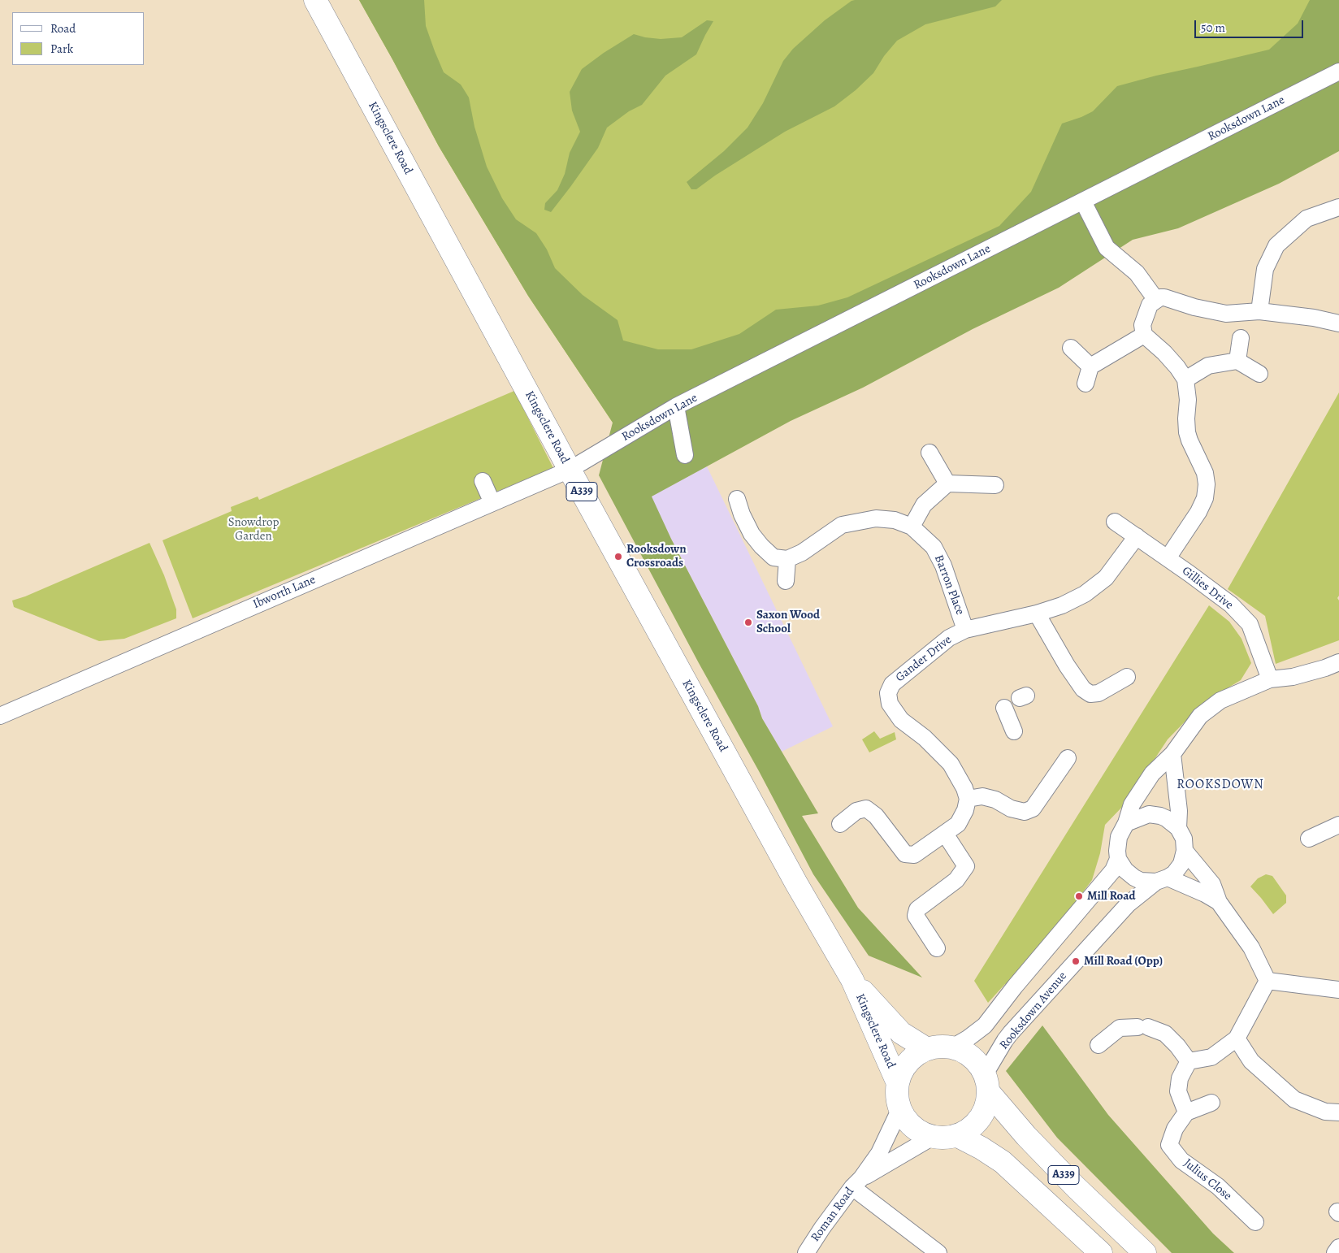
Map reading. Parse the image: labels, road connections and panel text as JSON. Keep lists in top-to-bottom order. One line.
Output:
{"streets":{"highway":["Kingsclere Road","A339"],"street":["Rooksdown Lane","Barron Place","Gillies Drive","Ibworth Lane","Gander Drive","Rooksdown Avenue","Julius Close","Roman Road"]},"crossings":[["Rooksdown Lane","Kingsclere Road"],["Rooksdown Lane","Ibworth Lane"],["Kingsclere Road","A339"],["Kingsclere Road","Ibworth Lane"],["Kingsclere Road","Rooksdown Avenue"],["Kingsclere Road","Roman Road"],["A339","Rooksdown Avenue"],["A339","Roman Road"],["Barron Place","Gander Drive"],["Gillies Drive","Gander Drive"],["Rooksdown Avenue","Roman Road"]],"districts":["ROOKSDOWN"],"parks":["Snowdrop Garden"],"places":["Rooksdown Crossroads","Saxon Wood School","Mill Road","Mill Road (Opp)"],"legend":["Road","Park"],"scale_bar":"50 m"}
